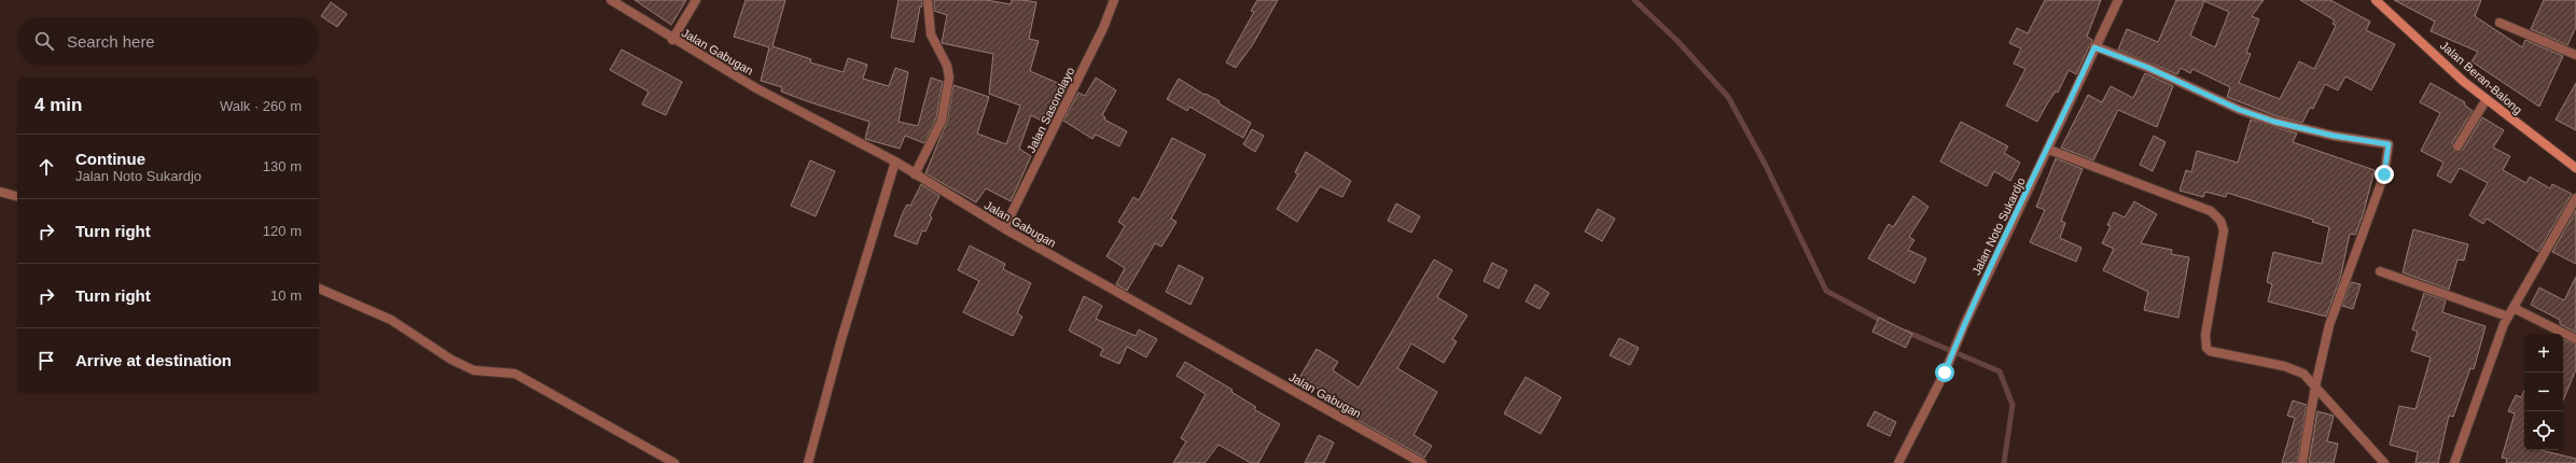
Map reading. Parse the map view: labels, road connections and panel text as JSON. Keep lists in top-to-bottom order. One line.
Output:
{"streets":{"main road":["Jalan Beran-Balong"],"street":["Jalan Gabugan","Jalan Sasonolayo","Jalan Noto Sukardjo"]},"crossings":[["Jalan Gabugan","Jalan Sasonolayo"]],"page":{"search":"Search here","heading":["4 min","Walk · 260 m"],"list":[["Continue","Jalan Noto Sukardjo","130 m"],["Turn right","120 m"],["Turn right","10 m"],"Arrive at destination"],"map_buttons":["+","−"]}}
